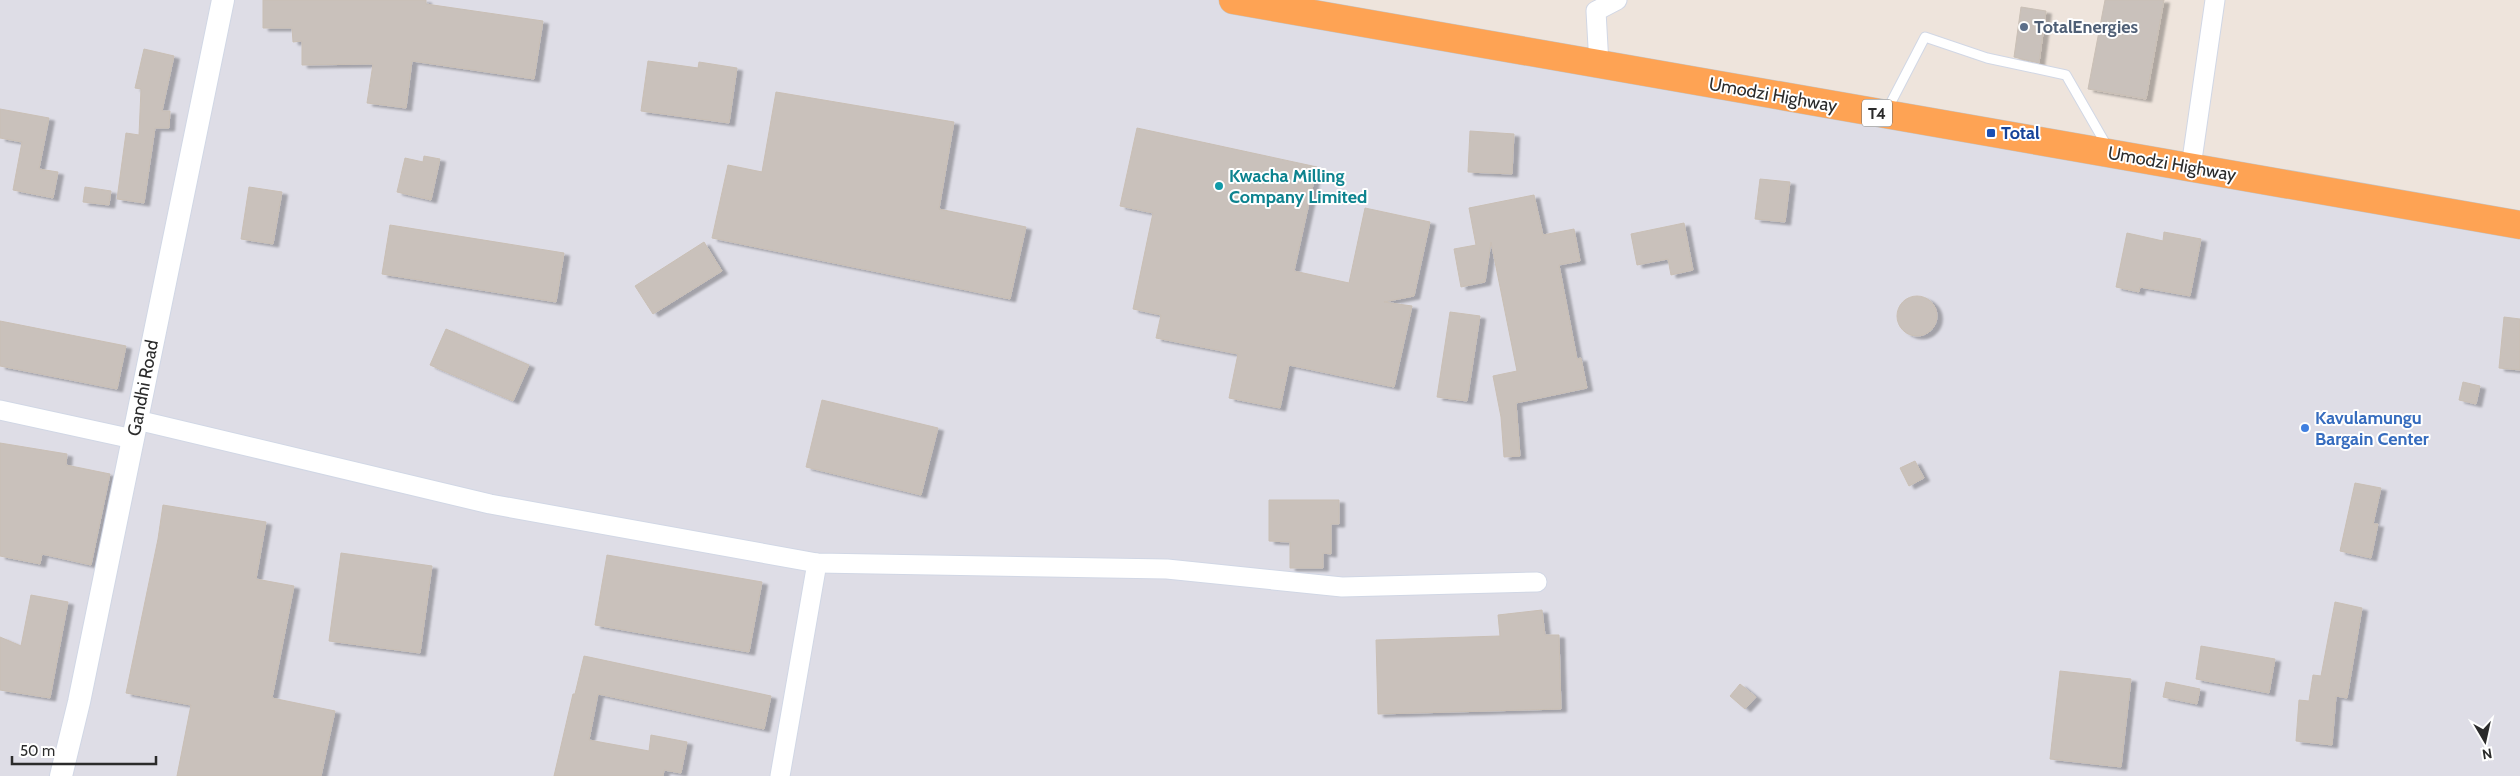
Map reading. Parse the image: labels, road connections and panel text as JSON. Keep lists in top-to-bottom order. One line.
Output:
{"streets":{"highway":["Umodzi Highway","T4"],"street":["Gandhi Road"]},"places":{"other":["TotalEnergies","Kwacha Milling Company Limited","Kavulamungu Bargain Center"],"transit":["Total"]},"scale_bar":"50 m","north":"bottom"}
